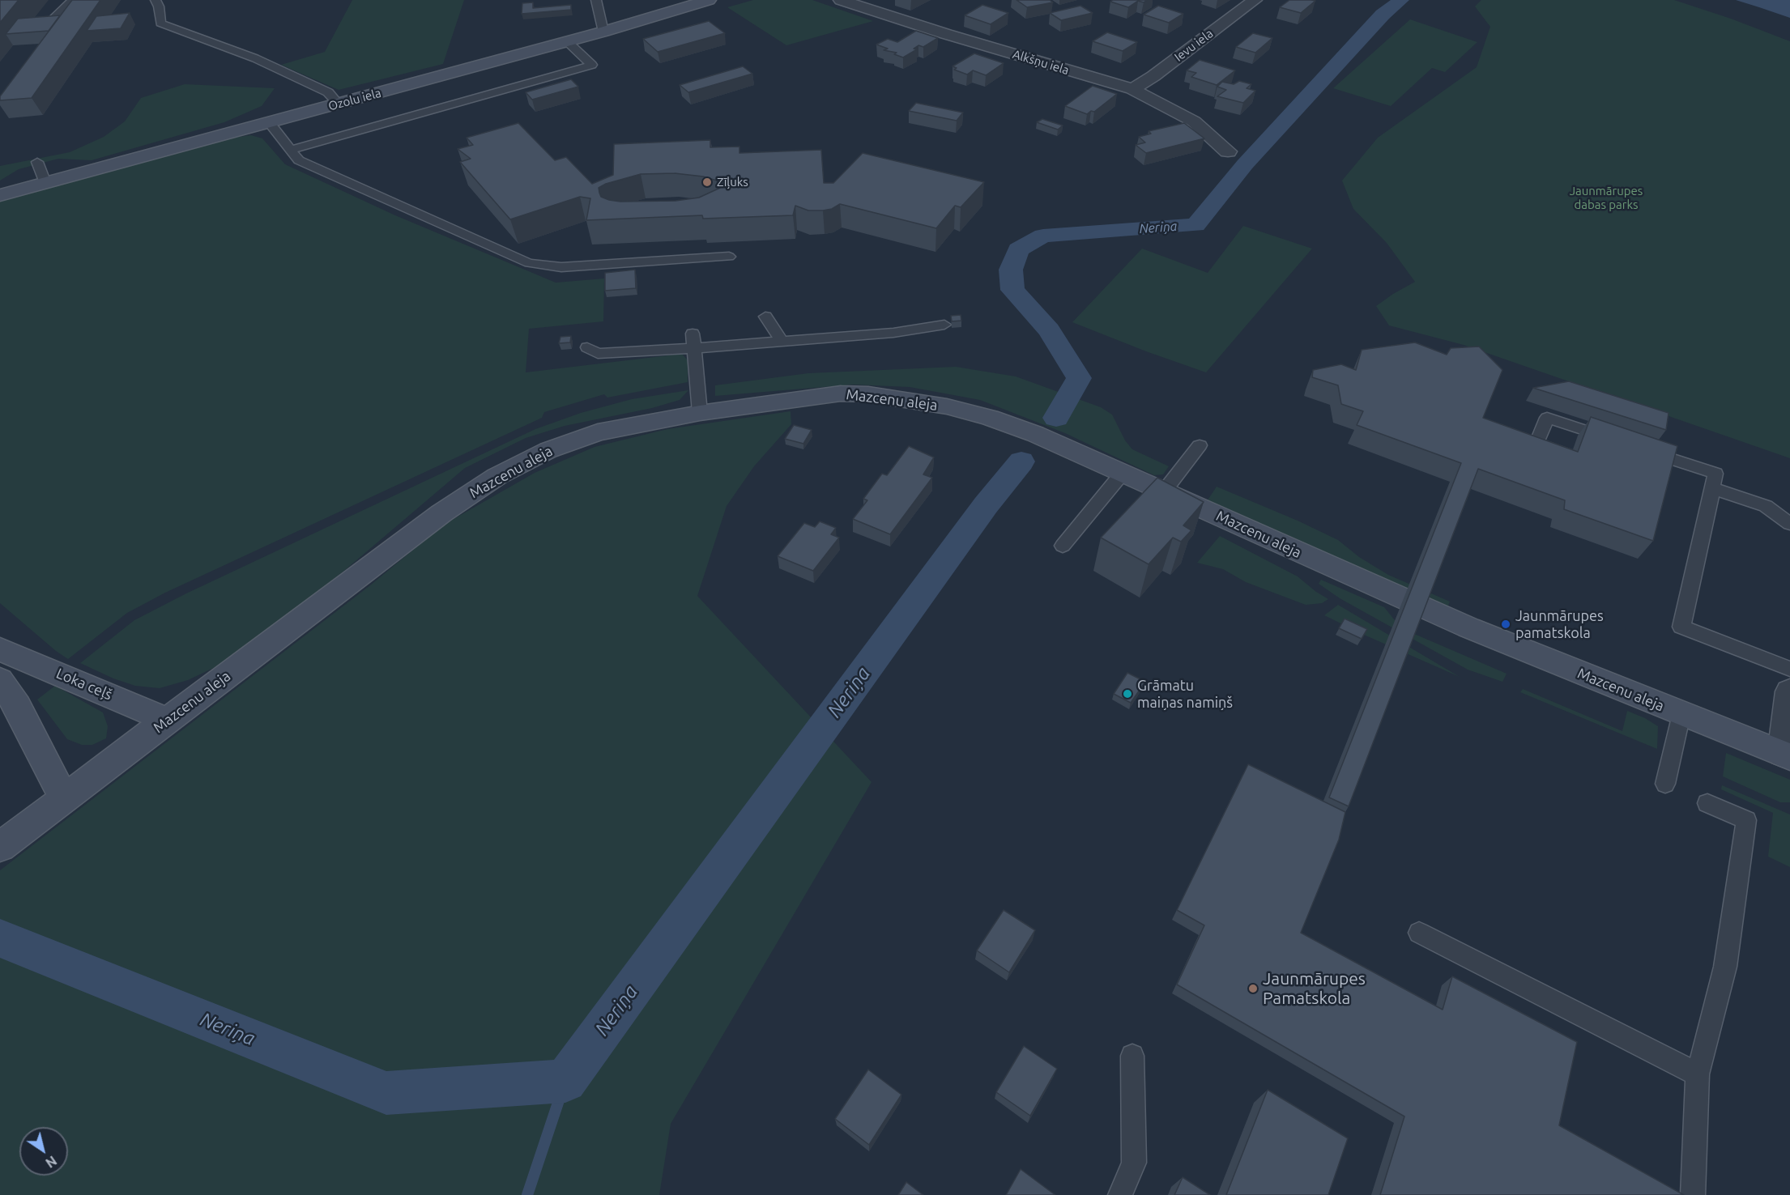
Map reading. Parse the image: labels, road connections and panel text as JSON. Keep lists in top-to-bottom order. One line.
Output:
{"streets":{"main road":["Ozolu iela","Mazcenu aleja","Loka ceļš"],"street":["Ievu iela","Alkšņu iela"]},"crossings":[["Ievu iela","Alkšņu iela"],["Mazcenu aleja","Loka ceļš"]],"water":["Neriņa"],"parks":["Jaunmārupes dabas parks"],"places":["Zīļuks","Jaunmārupes pamatskola","Grāmatu maiņas namiņš","Jaunmārupes Pamatskola"],"north":"bottom right"}
